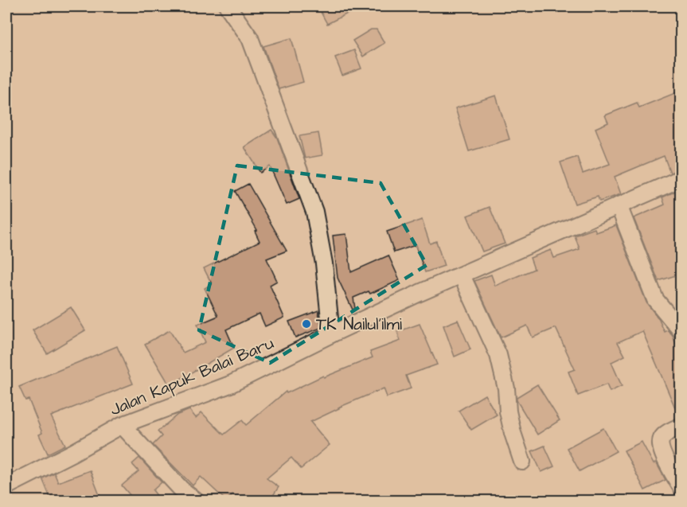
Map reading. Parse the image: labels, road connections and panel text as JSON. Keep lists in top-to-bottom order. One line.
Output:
{"streets":{"street":["Jalan Kapuk Balai Baru"]},"places":["TK Nailul'ilmi"]}
